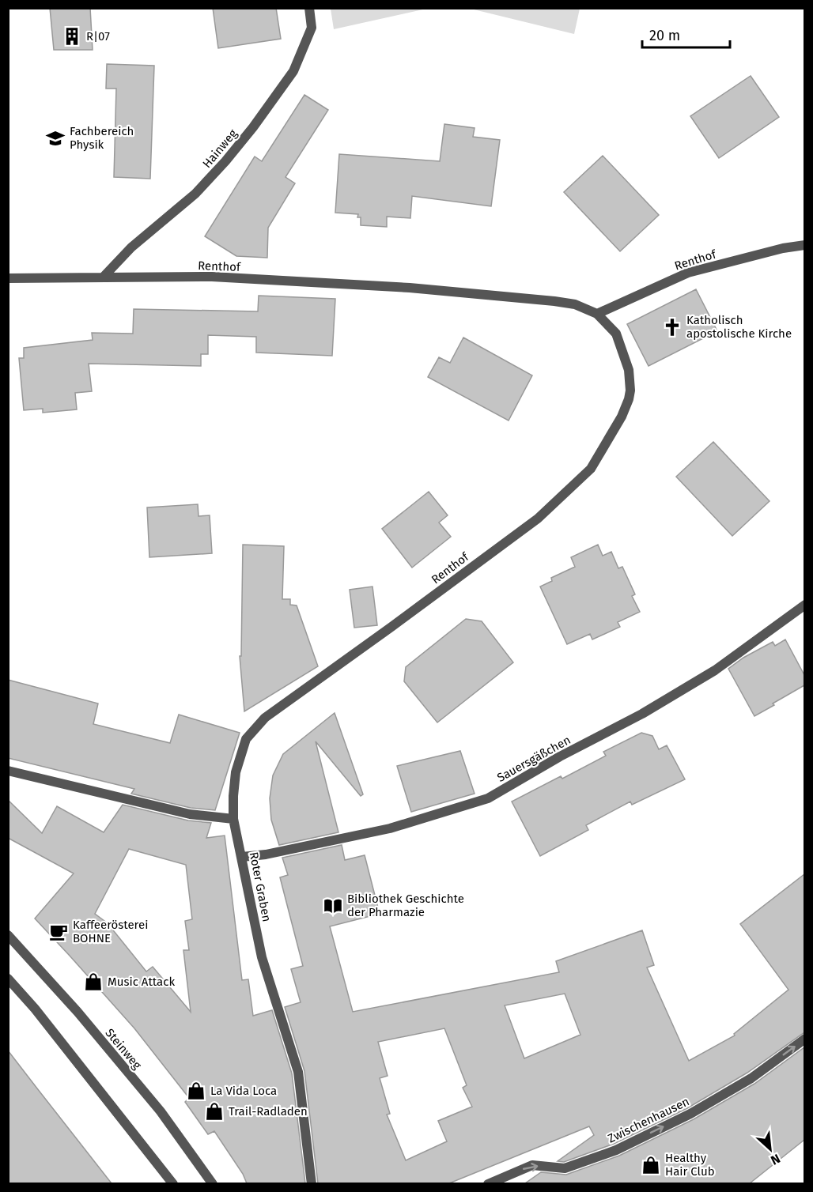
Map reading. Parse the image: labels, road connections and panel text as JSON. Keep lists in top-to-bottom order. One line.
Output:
{"streets":{"street":["Hainweg","Renthof","Sauersgäßchen","Roter Graben","Steinweg","Zwischenhausen"]},"crossings":[["Hainweg","Renthof"],["Renthof","Roter Graben"],["Sauersgäßchen","Roter Graben"]],"one_way":["Zwischenhausen"],"places":{"building":["R|07"],"school or university":["Fachbereich Physik"],"church":["Katholisch apostolische Kirche"],"library":["Bibliothek Geschichte der Pharmazie"],"cafe":["Kaffeerösterei BOHNE"],"shop":["Music Attack","La Vida Loca","Trail-Radladen","Healthy Hair Club"]},"scale_bar":"20 m","north":"bottom right"}
